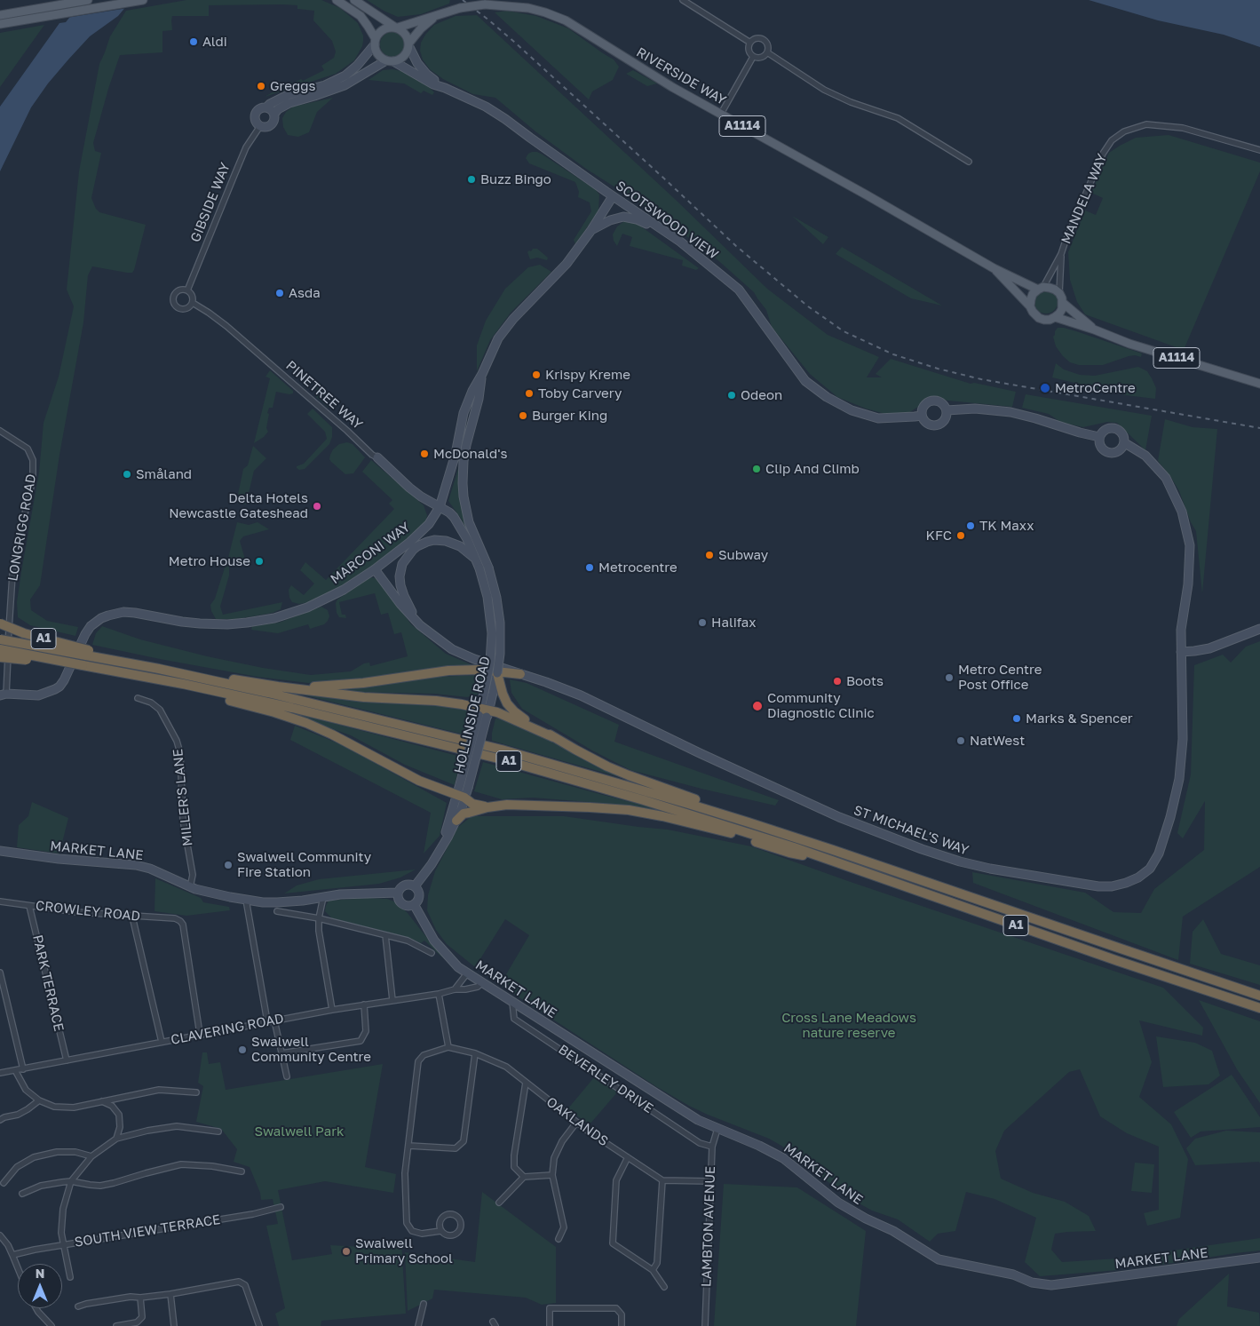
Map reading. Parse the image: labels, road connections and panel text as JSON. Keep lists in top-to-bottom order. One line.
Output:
{"streets":{"highway":["A1"],"main road":["RIVERSIDE WAY","A1114"],"street":["MANDELA WAY","GIBSIDE WAY","SCOTSWOOD VIEW","PINETREE WAY","LONGRIGG ROAD","MARCONI WAY","HOLLINSIDE ROAD","MILLER'S LANE","ST MICHAEL'S WAY","MARKET LANE","CROWLEY ROAD","PARK TERRACE","CLAVERING ROAD","BEVERLEY DRIVE","OAKLANDS","LAMBTON AVENUE","SOUTH VIEW TERRACE"]},"crossings":[["RIVERSIDE WAY","A1114"],["RIVERSIDE WAY","GIBSIDE WAY"],["RIVERSIDE WAY","SCOTSWOOD VIEW"],["A1114","MANDELA WAY"],["GIBSIDE WAY","SCOTSWOOD VIEW"],["GIBSIDE WAY","PINETREE WAY"],["SCOTSWOOD VIEW","HOLLINSIDE ROAD"],["PINETREE WAY","MARCONI WAY"],["PINETREE WAY","HOLLINSIDE ROAD"],["LONGRIGG ROAD","MARCONI WAY"],["MARCONI WAY","HOLLINSIDE ROAD"],["MARCONI WAY","ST MICHAEL'S WAY"],["HOLLINSIDE ROAD","MARKET LANE"],["MILLER'S LANE","MARKET LANE"],["MARKET LANE","CLAVERING ROAD"],["MARKET LANE","BEVERLEY DRIVE"],["MARKET LANE","LAMBTON AVENUE"],["CROWLEY ROAD","PARK TERRACE"],["CROWLEY ROAD","CLAVERING ROAD"],["PARK TERRACE","CLAVERING ROAD"],["BEVERLEY DRIVE","LAMBTON AVENUE"]],"parks":["Cross Lane Meadows nature reserve","Swalwell Park"],"places":["Aldi","Greggs","Buzz Bingo","Asda","Krispy Kreme","MetroCentre","Toby Carvery","Odeon","Burger King","McDonald's","Clip And Climb","Småland","Delta Hotels Newcastle Gateshead","TK Maxx","KFC","Subway","Metro House","Metrocentre","Halifax","Metro Centre Post Office","Boots","Community Diagnostic Clinic","Marks & Spencer","NatWest","Swalwell Community Fire Station","Swalwell Community Centre","Swalwell Primary School"],"north":"top"}
